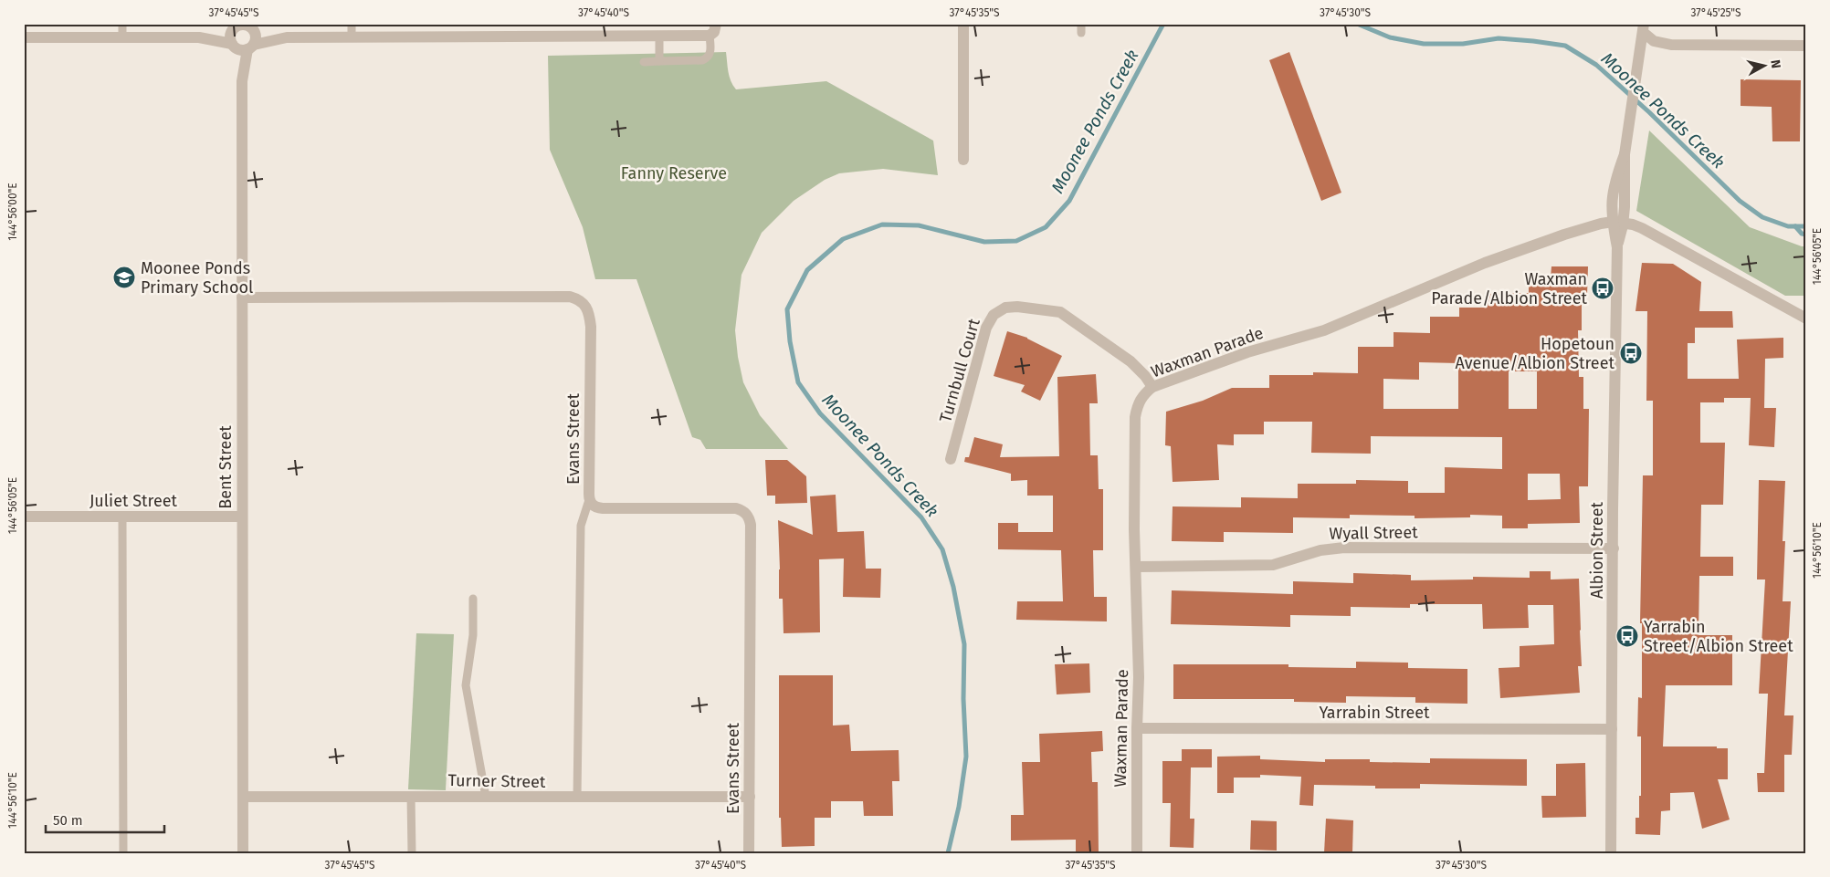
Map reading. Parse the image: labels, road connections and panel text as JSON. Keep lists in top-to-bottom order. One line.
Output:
{"streets":{"street":["Waxman Parade","Turnbull Court","Evans Street","Bent Street","Juliet Street","Wyall Street","Albion Street","Yarrabin Street","Turner Street"]},"crossings":[["Waxman Parade","Turnbull Court"],["Waxman Parade","Wyall Street"],["Waxman Parade","Albion Street"],["Waxman Parade","Yarrabin Street"],["Evans Street","Bent Street"],["Evans Street","Turner Street"],["Bent Street","Juliet Street"],["Bent Street","Turner Street"],["Wyall Street","Albion Street"],["Albion Street","Yarrabin Street"]],"water":["Moonee Ponds Creek"],"parks":["Fanny Reserve"],"places":{"school or university":["Moonee Ponds Primary School"],"bus stop":["Waxman Parade/Albion Street","Hopetoun Avenue/Albion Street","Yarrabin Street/Albion Street"]},"scale_bar":"50 m","north":"right","coordinates":["37°45'45\"S","37°45'40\"S","37°45'35\"S","37°45'30\"S","37°45'25\"S","144°56'00\"E","144°56'05\"E","144°56'10\"E"]}
